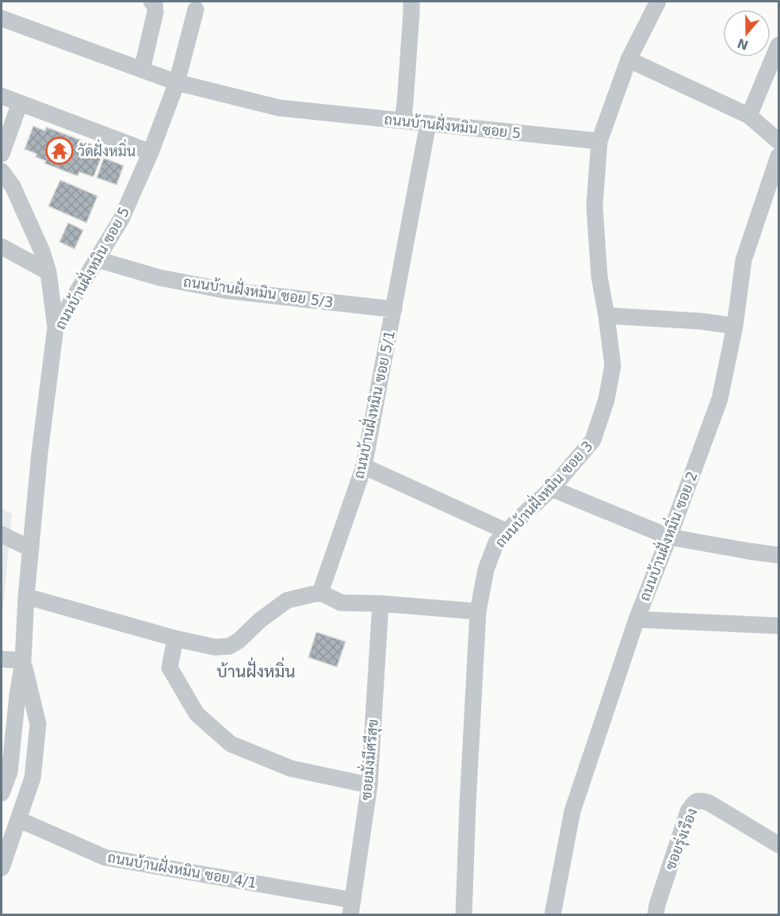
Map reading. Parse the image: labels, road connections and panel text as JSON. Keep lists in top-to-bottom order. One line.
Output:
{"streets":{"street":["ถนนบ้านฝั่งหมิน ซอย 5","ถนนบ้านฝั่งหมิน ซอย 5/3","ถนนบ้านฝั่งหมิน ซอย 5/1","ถนนบ้านฝั่งหมิน ซอย 3","ถนนบ้านฝั่งหมิ่น ซอย 2","ซอยมั่งมีศรีสุข","ซอยรุ่งเรือง","ถนนบ้านฝั่งหมิน ซอย 4/1"]},"crossings":[["ถนนบ้านฝั่งหมิน ซอย 5","ถนนบ้านฝั่งหมิน ซอย 5/3"],["ถนนบ้านฝั่งหมิน ซอย 5","ถนนบ้านฝั่งหมิน ซอย 5/1"],["ถนนบ้านฝั่งหมิน ซอย 5","ถนนบ้านฝั่งหมิน ซอย 3"],["ถนนบ้านฝั่งหมิน ซอย 5","ถนนบ้านฝั่งหมิน ซอย 4/1"],["ถนนบ้านฝั่งหมิน ซอย 5/3","ถนนบ้านฝั่งหมิน ซอย 5/1"],["ซอยมั่งมีศรีสุข","ถนนบ้านฝั่งหมิน ซอย 4/1"]],"districts":["บ้านฝั่งหมิ่น"],"places":{"temple":["วัดฝั่งหมิ่น"]},"north":"bottom"}
